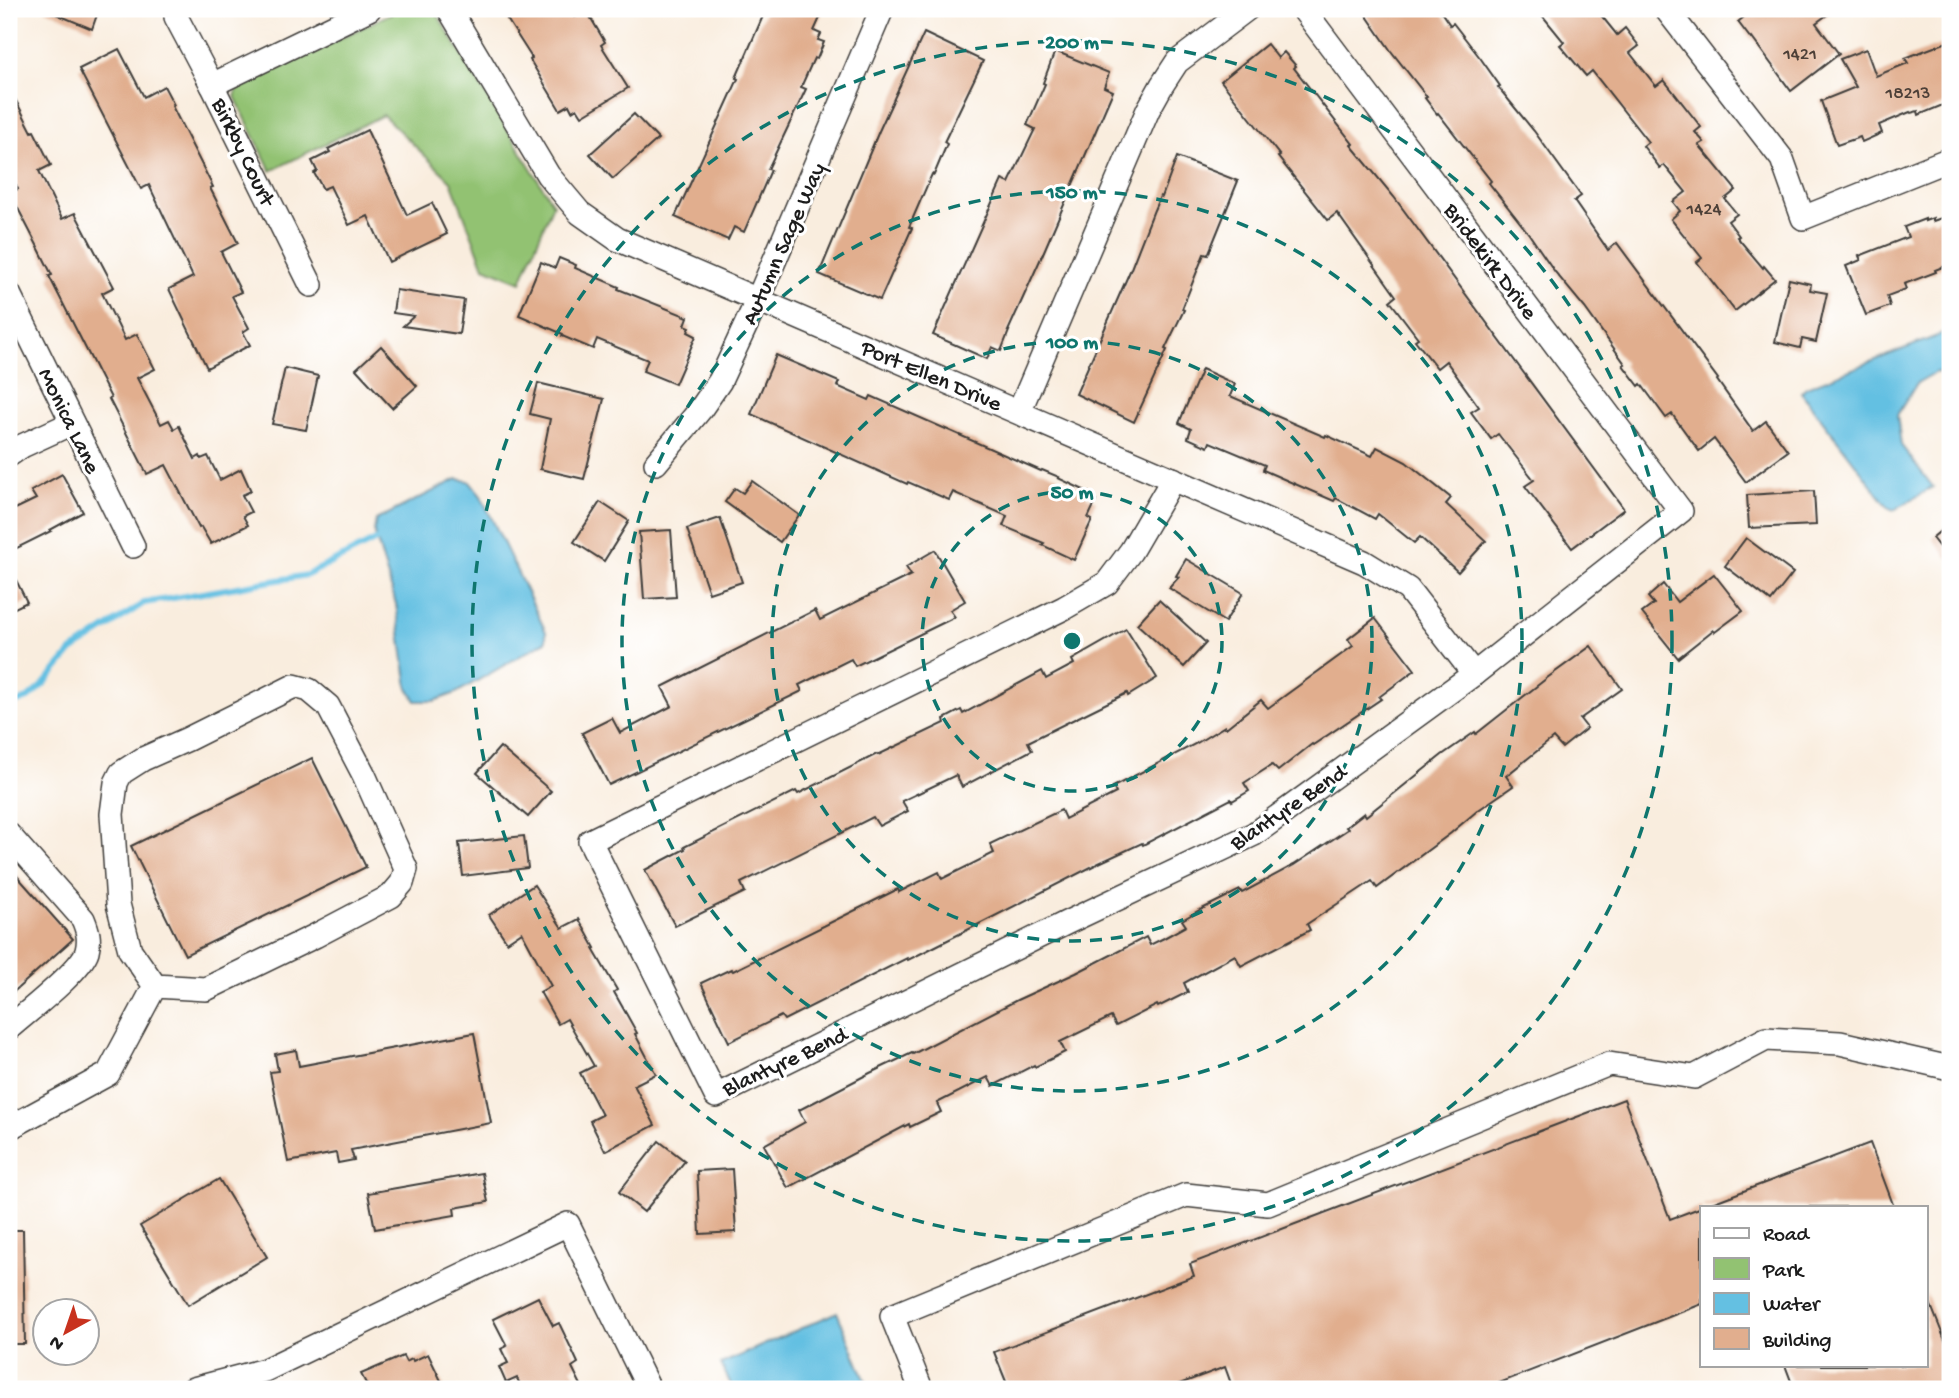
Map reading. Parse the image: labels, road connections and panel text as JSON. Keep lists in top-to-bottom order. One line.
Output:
{"streets":{"street":["Birkby Court","Autumn Sage Way","Bridekirk Drive","Port Ellen Drive","Monica Lane","Blantyre Bend"]},"crossings":[["Autumn Sage Way","Port Ellen Drive"],["Bridekirk Drive","Blantyre Bend"],["Port Ellen Drive","Blantyre Bend"]],"house_numbers":["1421","18213","1424"],"legend":["Road","Park","Water","Building"],"north":"bottom left","rings":["200 m","150 m","100 m","50 m"]}
